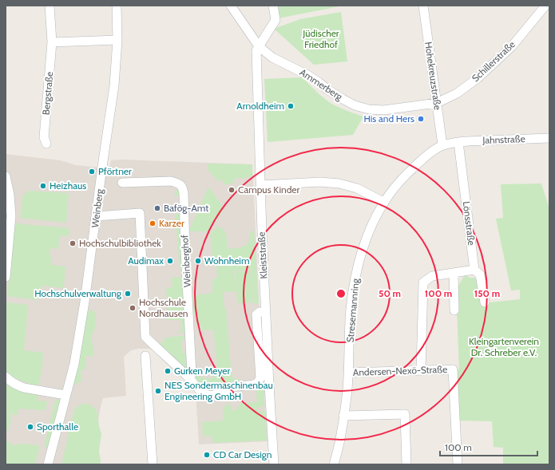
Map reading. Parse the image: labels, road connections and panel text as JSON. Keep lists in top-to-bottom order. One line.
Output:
{"streets":{"street":["Schillerstraße","Hohekreuzstraße","Ammerberg","Bergstraße","Jahnstraße","Weinberg","Lönsstraße","Kleiststraße","Weinberghof","Stresemannring","Andersen-Nexö-Straße"]},"crossings":[["Schillerstraße","Hohekreuzstraße"],["Schillerstraße","Ammerberg"],["Hohekreuzstraße","Ammerberg"],["Hohekreuzstraße","Stresemannring"],["Ammerberg","Kleiststraße"],["Jahnstraße","Lönsstraße"],["Jahnstraße","Stresemannring"],["Lönsstraße","Stresemannring"],["Stresemannring","Andersen-Nexö-Straße"]],"parks":["Jüdischer Friedhof","Kleingartenverein Dr. Schreber e.V."],"places":["Arnoldheim","His and Hers","Pförtner","Heizhaus","Campus Kinder","Bafög-Amt","Karzer","Hochschulbibliothek","Audimax","Wohnheim","Hochschulverwaltung","Hochschule Nordhausen","Gurken Meyer","NES Sondermaschinenbau Engineering GmbH","Sporthalle","CD Car Design"],"scale_bar":"100 m","rings":["50 m","100 m","150 m"]}
